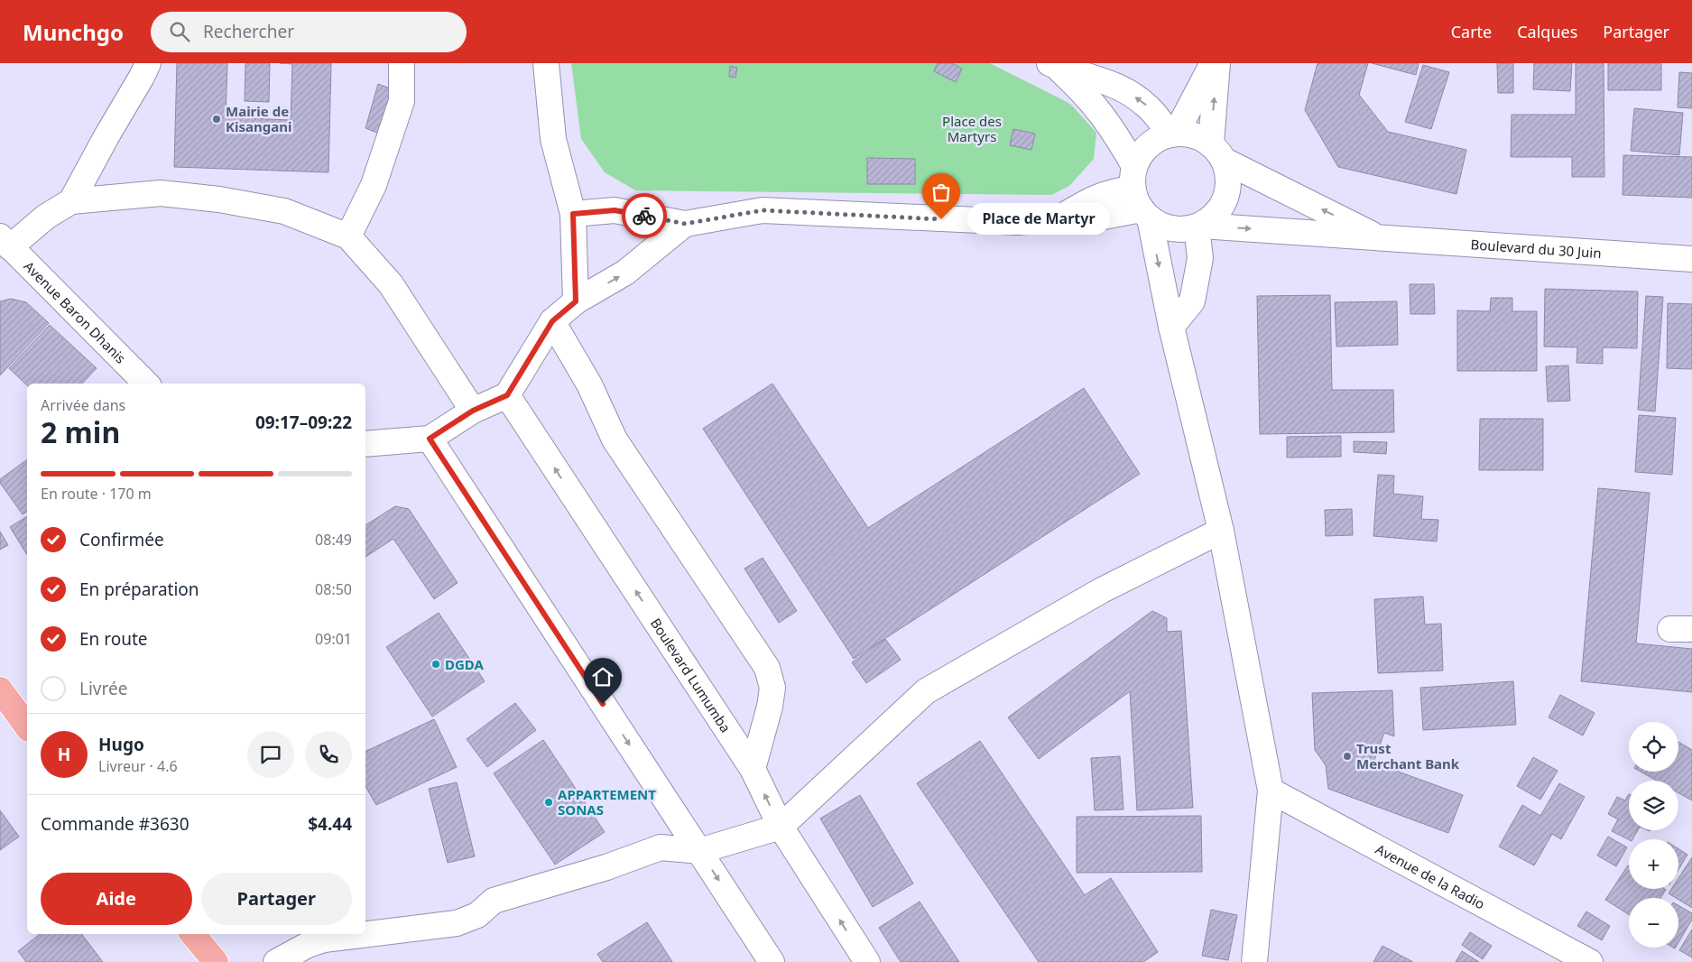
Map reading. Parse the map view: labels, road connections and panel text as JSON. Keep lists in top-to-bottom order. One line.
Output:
{"streets":{"street":["Boulevard du 30 Juin","Avenue Baron Dhanis","Boulevard Lumumba","Avenue de la Radio"]},"parks":["Place des Martyrs"],"places":["Mairie de Kisangani","Place de Martyr","DGDA","Trust Merchant Bank","APPARTEMENT SONAS"],"page":{"header":"Munchgo","search":"Rechercher","nav":["Carte","Calques","Partager"],"bubble":"Place de Martyr","heading":["2 min","Arrivée dans","09:17–09:22"],"panel":["Hugo","Livreur · 4.6","Commande #3630","$4.44"],"bar":"En route · 170 m","list":[["Confirmée","08:49"],["En préparation","08:50"],["En route","09:01"],"Livrée"],"map_buttons":["+","−"],"round":"H","buttons":["Aide","Partager"]}}
